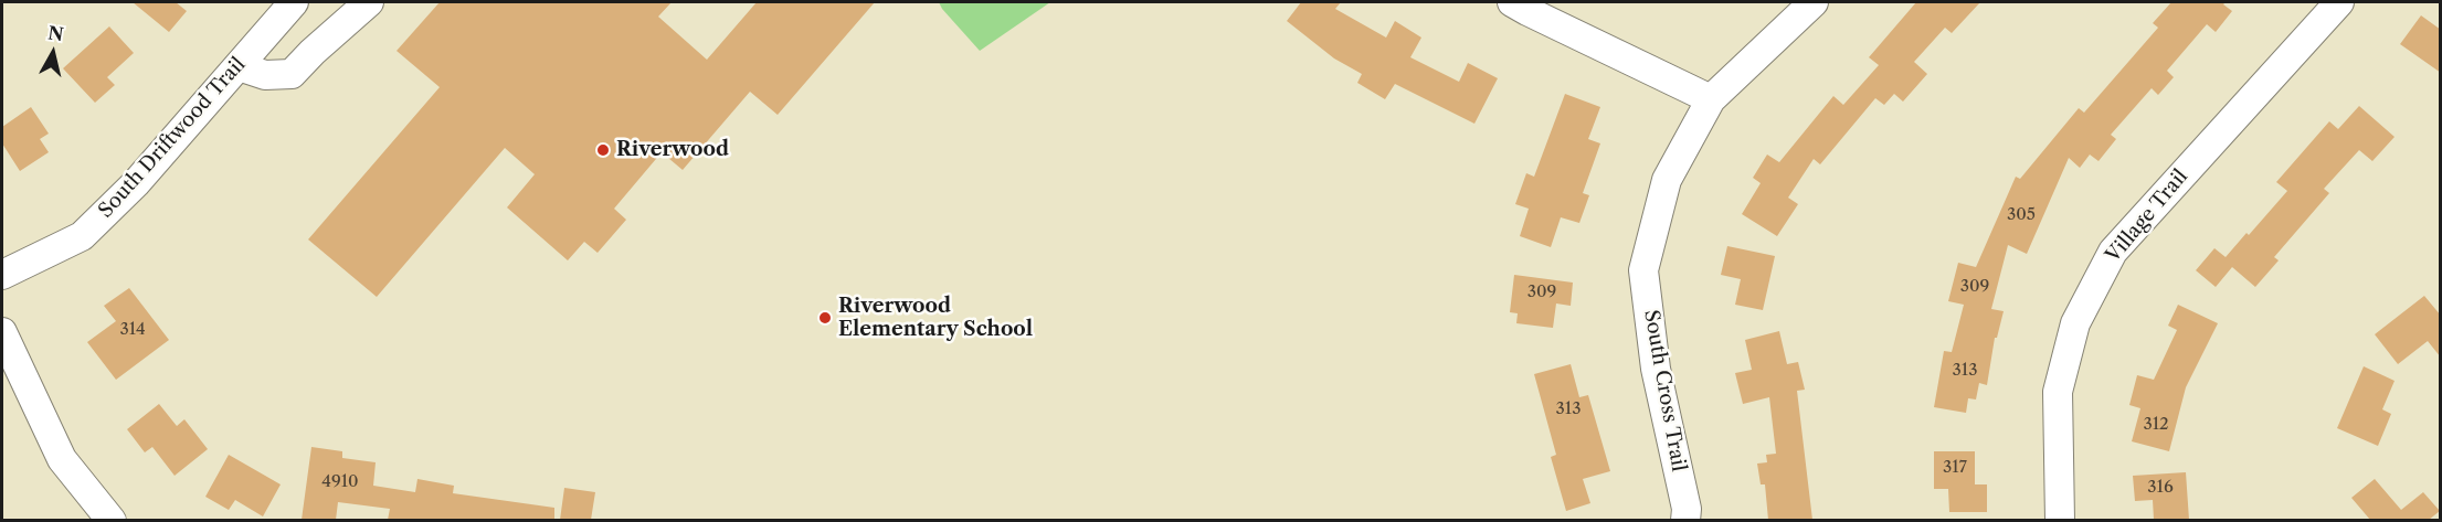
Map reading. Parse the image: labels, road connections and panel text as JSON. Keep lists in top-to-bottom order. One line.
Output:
{"streets":{"street":["South Driftwood Trail","Village Trail","South Cross Trail"]},"places":["Riverwood","Riverwood Elementary School"],"house_numbers":["305","309","309","314","313","313","312","317","4910","316"],"north":"top"}
